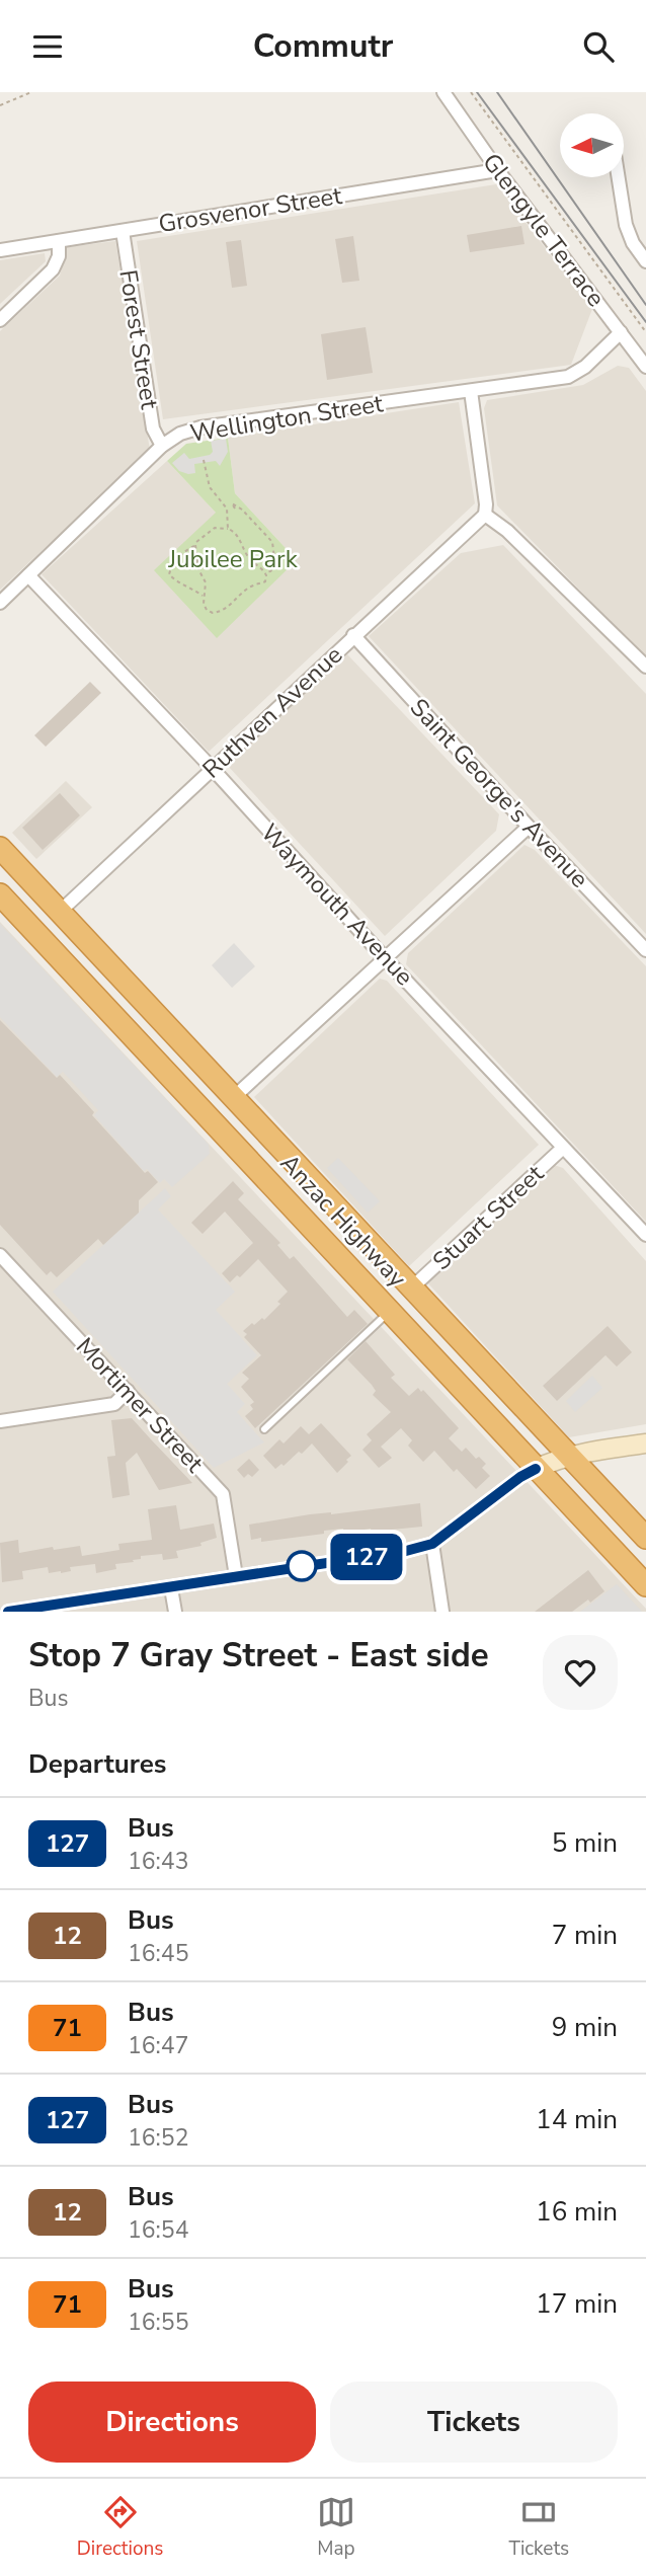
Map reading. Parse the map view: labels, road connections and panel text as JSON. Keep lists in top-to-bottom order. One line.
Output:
{"streets":{"highway":["Anzac Highway"],"street":["Grosvenor Street","Glengyle Terrace","Forest Street","Wellington Street","Ruthven Avenue","Saint George's Avenue","Waymouth Avenue","Stuart Street","Mortimer Street"]},"crossings":[["Grosvenor Street","Glengyle Terrace"],["Grosvenor Street","Forest Street"],["Glengyle Terrace","Wellington Street"],["Forest Street","Wellington Street"],["Wellington Street","Waymouth Avenue"],["Ruthven Avenue","Saint George's Avenue"],["Ruthven Avenue","Waymouth Avenue"],["Ruthven Avenue","Anzac Highway"],["Waymouth Avenue","Stuart Street"],["Stuart Street","Anzac Highway"]],"parks":["Jubilee Park"],"lines":["bus line 127"],"north":"left","page":{"header":"Commutr","on_map":"127","heading":[["Stop 7 Gray Street - East side","Bus"],"Departures"],"list":[{"mark":"127","name":"Bus","note":"16:43","value":"5 min"},{"mark":"12","name":"Bus","note":"16:45","value":"7 min"},{"mark":"71","name":"Bus","note":"16:47","value":"9 min"},{"mark":"127","name":"Bus","note":"16:52","value":"14 min"},{"mark":"12","name":"Bus","note":"16:54","value":"16 min"},{"mark":"71","name":"Bus","note":"16:55","value":"17 min"}],"buttons":["Directions","Tickets"],"tabs":["Directions","Map","Tickets"]}}
